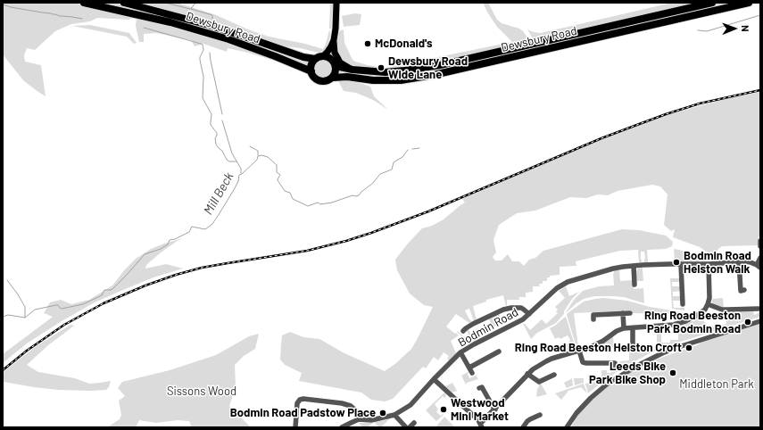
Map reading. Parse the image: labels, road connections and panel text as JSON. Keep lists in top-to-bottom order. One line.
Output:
{"streets":{"highway":["Dewsbury Road"],"street":["Bodmin Road"]},"water":["Mill Beck"],"parks":["Middleton Park","Sissons Wood"],"places":["McDonald's","Dewsbury Road Wide Lane","Bodmin Road Helston Walk","Ring Road Beeston Park Bodmin Road","Ring Road Beeston Helston Croft","Leeds Bike Park Bike Shop","Westwood Mini Market","Bodmin Road Padstow Place"],"north":"right"}
